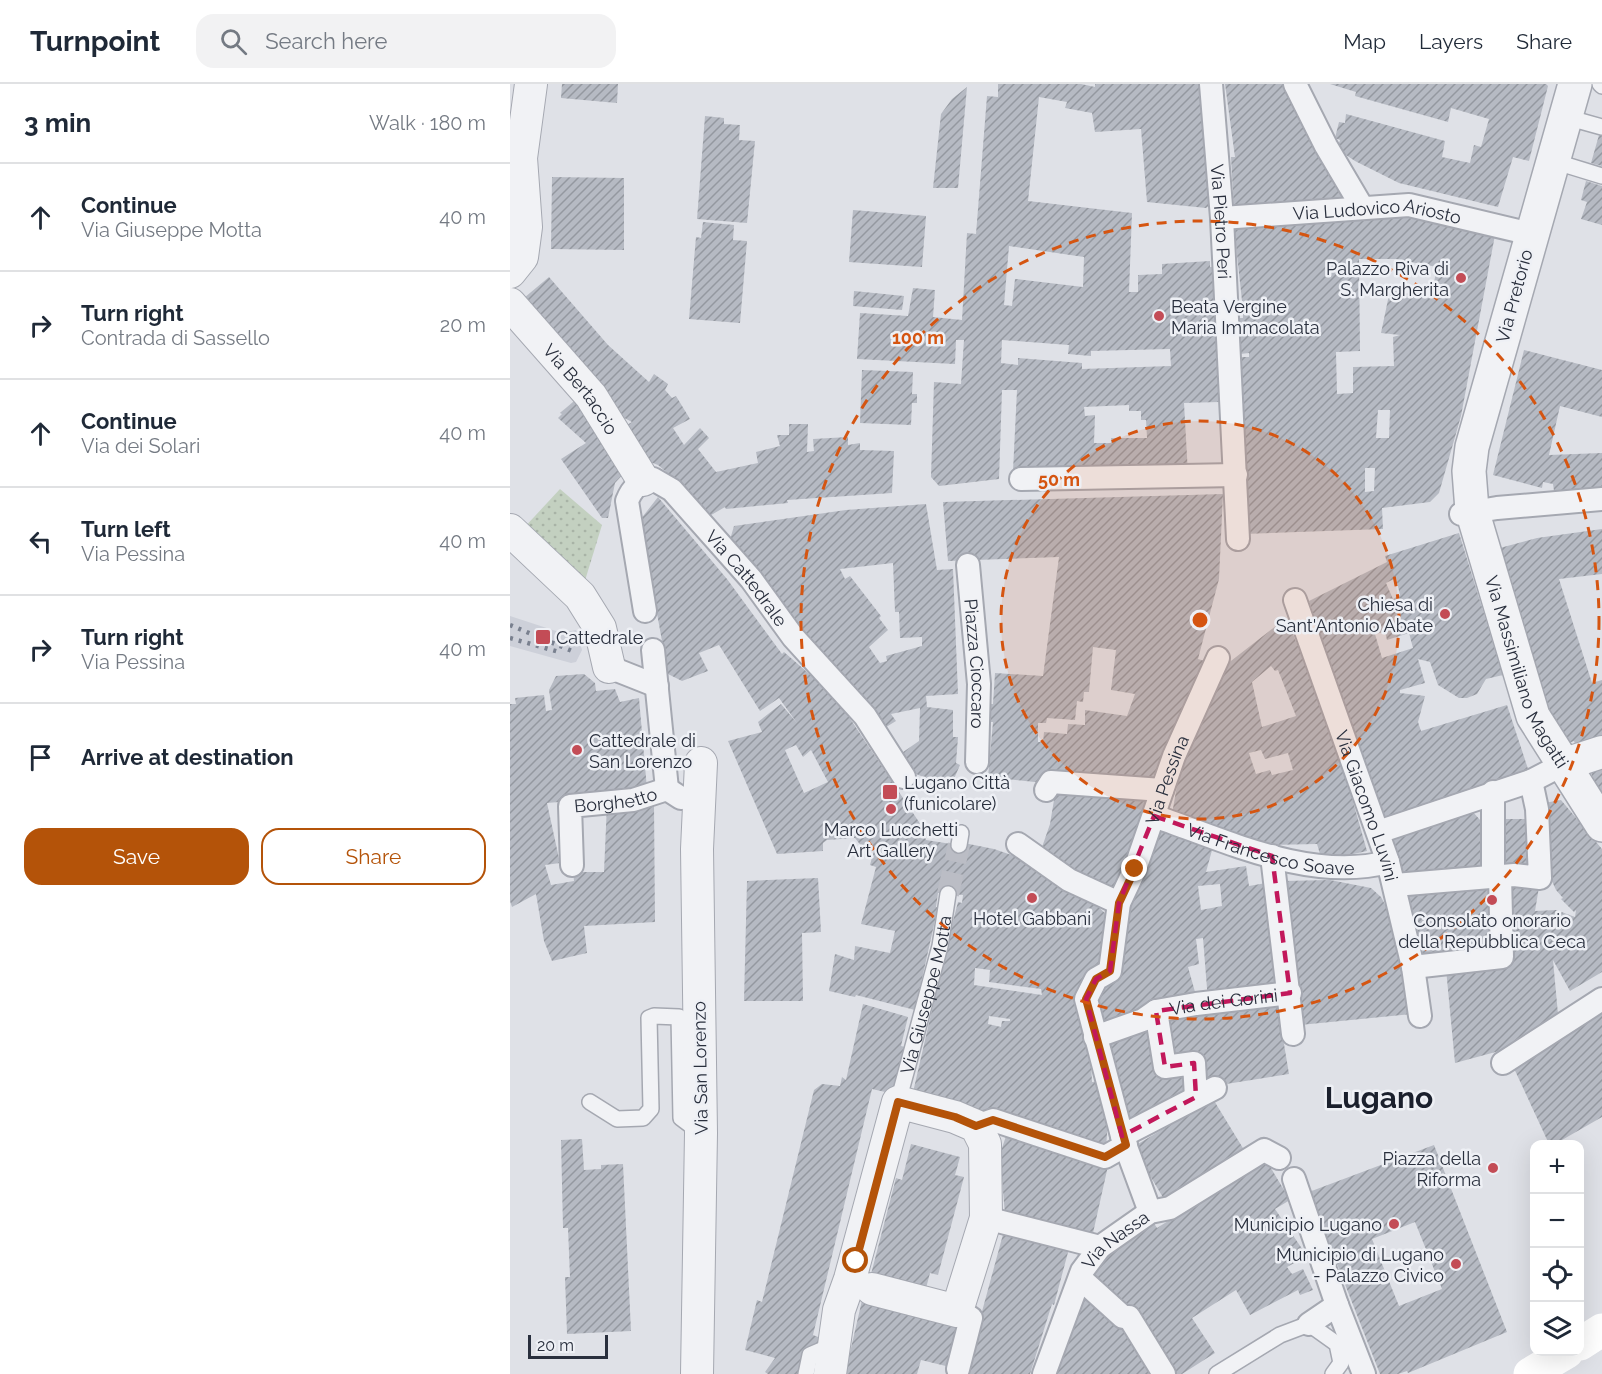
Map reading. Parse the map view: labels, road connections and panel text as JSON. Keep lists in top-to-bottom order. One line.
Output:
{"streets":{"street":["Via Ludovico Ariosto","Via Pietro Peri","Via Pretorio","Via Bertaccio","Via Cattedrale","Piazza Cioccaro","Via Massimiliano Magatti","Via Pessina","Borghetto","Via Giacomo Luvini","Via Francesco Soave","Via Giuseppe Motta","Via dei Gorini","Via San Lorenzo","Via Nassa"]},"crossings":[["Via Ludovico Ariosto","Via Pietro Peri"],["Via Ludovico Ariosto","Via Pretorio"],["Via Pretorio","Via Massimiliano Magatti"],["Via Bertaccio","Via Cattedrale"],["Via Pessina","Via Francesco Soave"],["Via Pessina","Via dei Gorini"],["Via Pessina","Via Nassa"],["Via Giacomo Luvini","Via Francesco Soave"]],"districts":["Lugano"],"places":{"other":["Palazzo Riva di S. Margherita","Beata Vergine Maria Immacolata","Chiesa di Sant'Antonio Abate","Cattedrale di San Lorenzo","Marco Lucchetti Art Gallery","Hotel Gabbani","Consolato onorario della Repubblica Ceca","Piazza della Riforma","Municipio Lugano","Municipio di Lugano - Palazzo Civico"],"transit":["Cattedrale","Lugano Città (funicolare)"]},"scale_bar":"20 m","page":{"header":"Turnpoint","search":"Search here","nav":["Map","Layers","Share"],"heading":["3 min","Walk · 180 m"],"list":[["Continue","Via Giuseppe Motta","40 m"],["Turn right","Contrada di Sassello","20 m"],["Continue","Via dei Solari","40 m"],["Turn left","Via Pessina","40 m"],["Turn right","Via Pessina","40 m"],"Arrive at destination"],"buttons":["Save","Share"],"map_buttons":["+","−"],"scale":"20 m"},"rings":["100 m","50 m"]}
